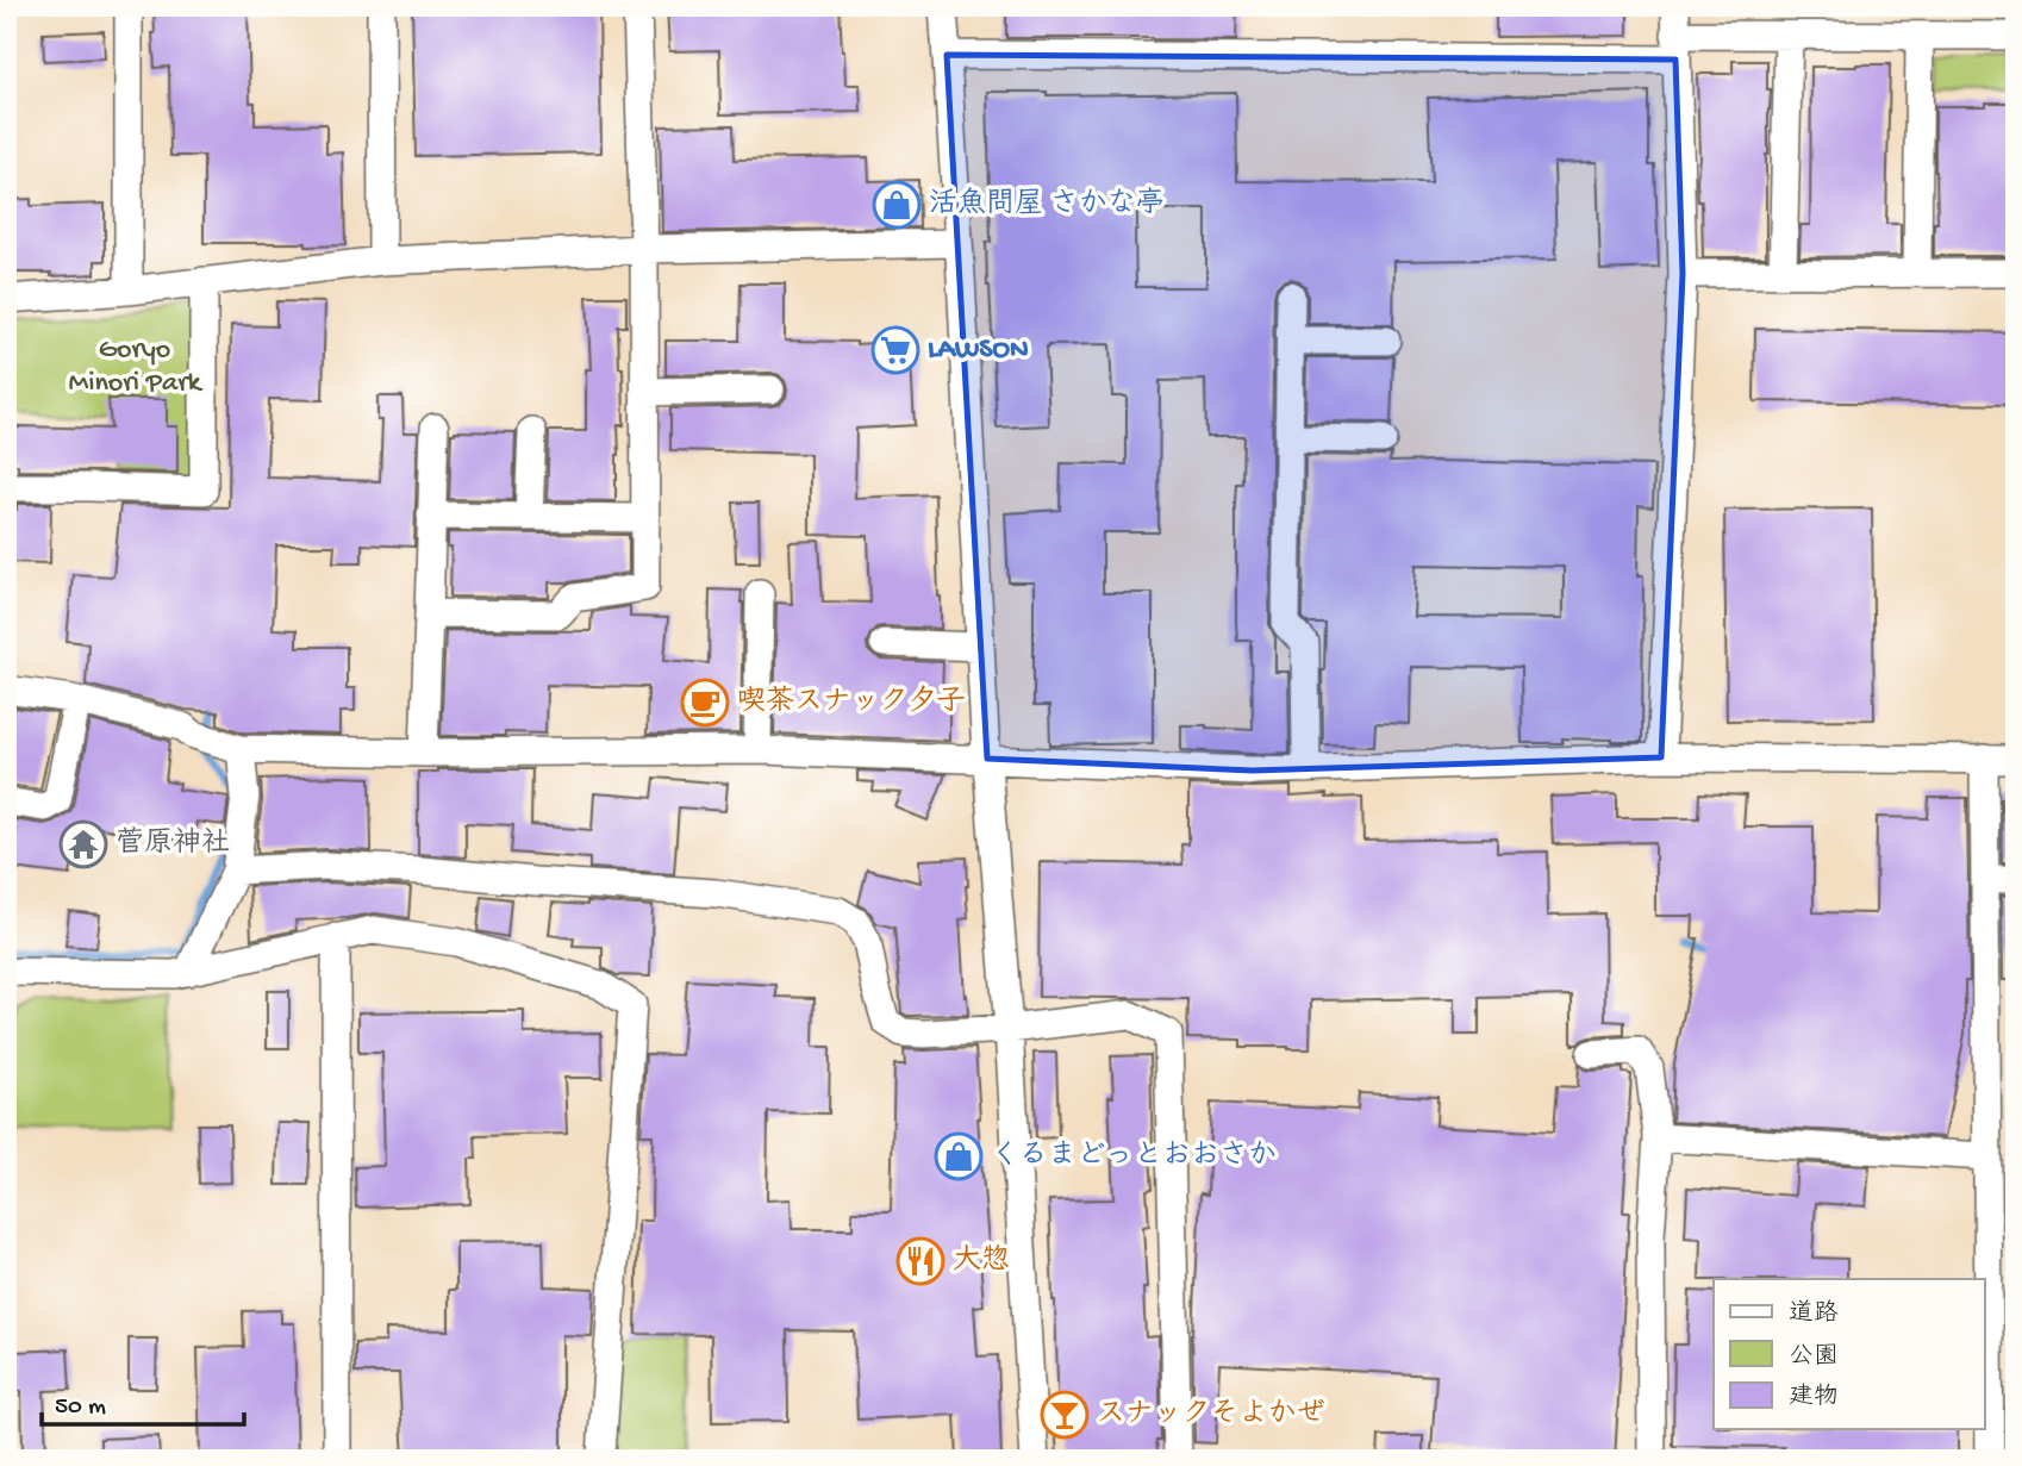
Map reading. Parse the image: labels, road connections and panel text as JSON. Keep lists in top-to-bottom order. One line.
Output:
{"parks":["Goryo Minori Park"],"places":{"shop":["活魚問屋 さかな亭","くるまどっとおおさか"],"supermarket":["LAWSON"],"cafe":["喫茶スナック夕子"],"temple":["菅原神社"],"restaurant":["大惣"],"bar":["スナックそよかぜ"]},"legend":["道路","公園","建物"],"scale_bar":"50 m"}
